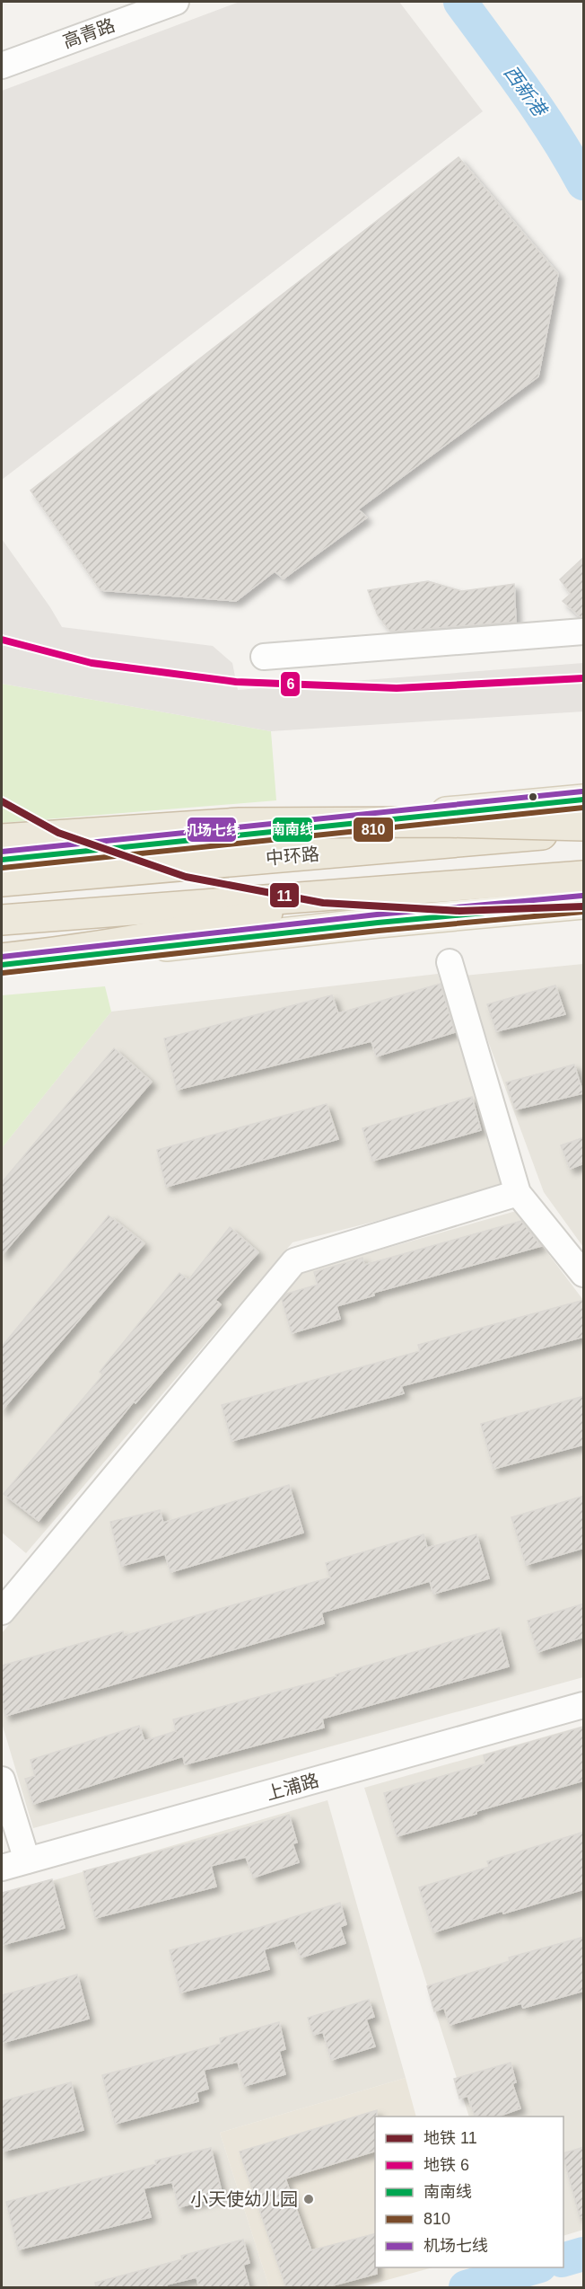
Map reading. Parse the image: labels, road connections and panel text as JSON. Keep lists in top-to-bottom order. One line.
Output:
{"streets":{"highway":["中环路"],"street":["高青路","上浦路"]},"water":["西新港"],"places":["小天使幼儿园"],"lines":["metro line 6","transit line 机场七线","transit line 南南线","metro line 11","transit line 810"],"legend":["地铁 11","地铁 6","南南线","810","机场七线"]}
